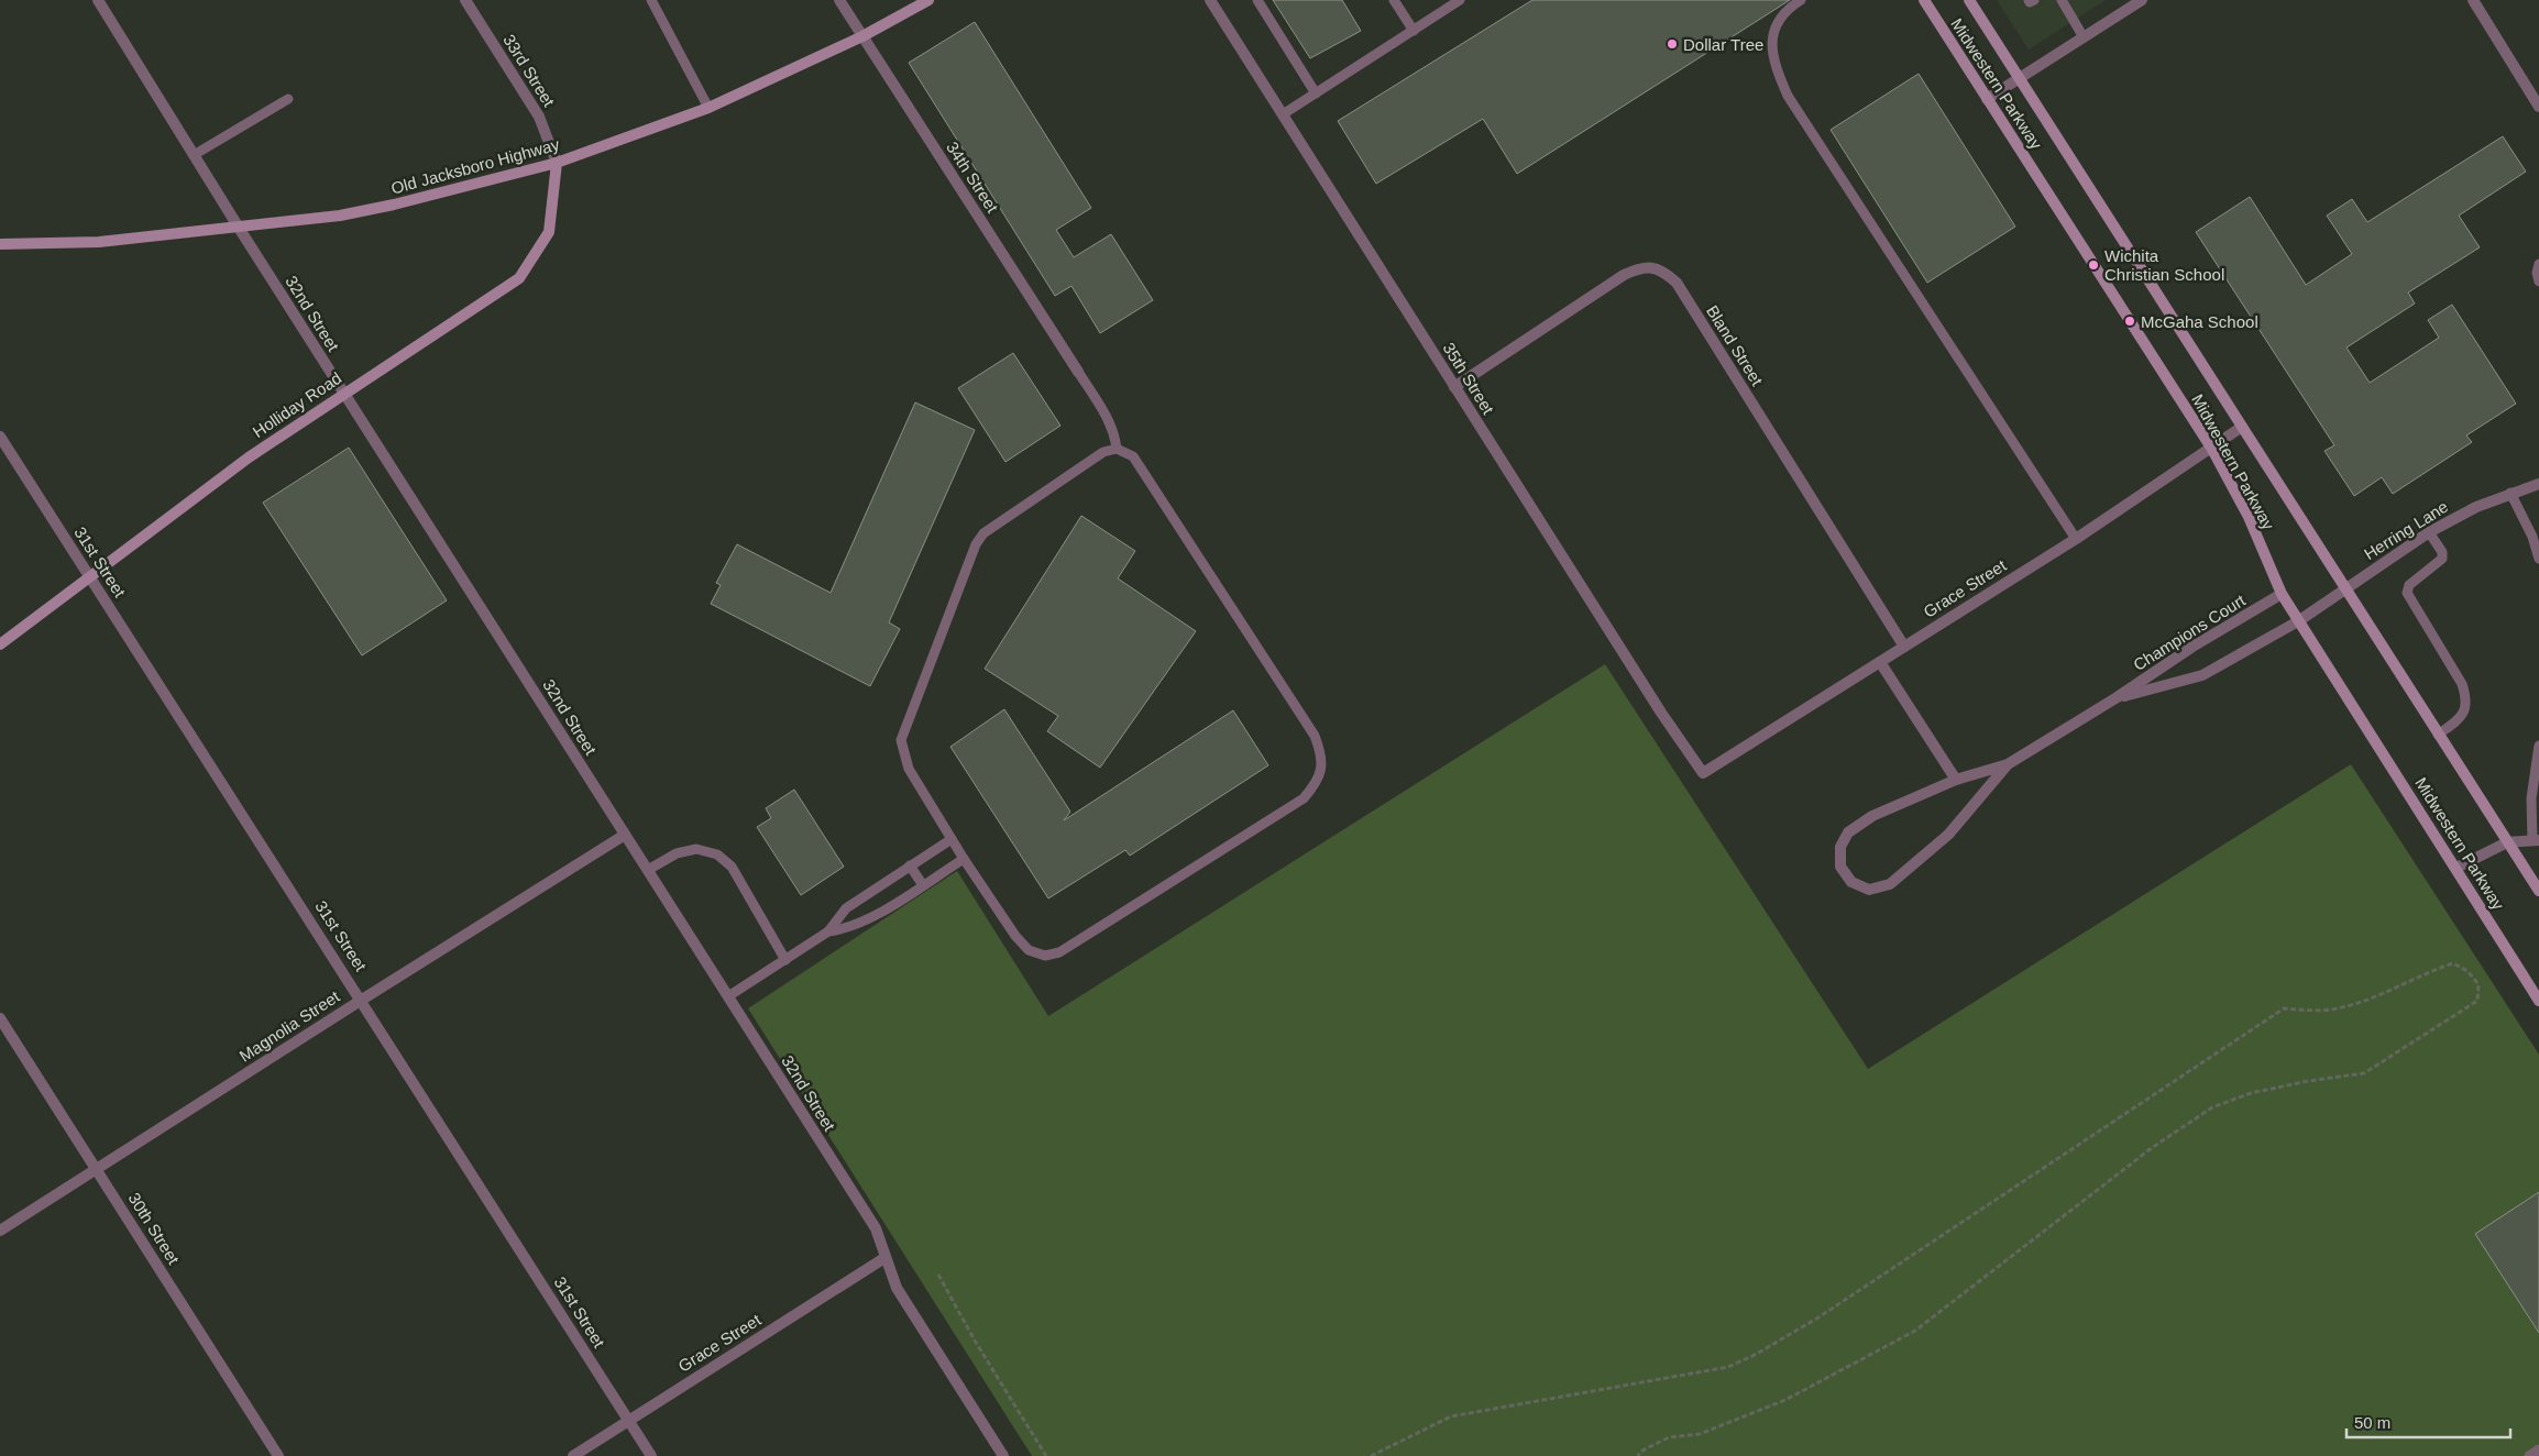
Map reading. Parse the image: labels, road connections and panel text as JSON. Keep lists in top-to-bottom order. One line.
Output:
{"streets":{"main road":["Midwestern Parkway","Old Jacksboro Highway","Holliday Road"],"street":["33rd Street","34th Street","32nd Street","Bland Street","35th Street","Herring Lane","31st Street","Grace Street","Champions Court","Magnolia Street","30th Street"]},"crossings":[["33rd Street","Old Jacksboro Highway"],["33rd Street","Holliday Road"],["Midwestern Parkway","Herring Lane"],["Midwestern Parkway","Grace Street"],["Midwestern Parkway","Champions Court"],["Old Jacksboro Highway","34th Street"],["Old Jacksboro Highway","32nd Street"],["Old Jacksboro Highway","Holliday Road"],["32nd Street","Holliday Road"],["32nd Street","Grace Street"],["32nd Street","Magnolia Street"],["Bland Street","35th Street"],["Bland Street","Grace Street"],["35th Street","Grace Street"],["Holliday Road","31st Street"],["Herring Lane","Champions Court"],["31st Street","Grace Street"],["31st Street","Magnolia Street"],["Magnolia Street","30th Street"]],"places":["Dollar Tree","Wichita Christian School","McGaha School"],"scale_bar":"50 m"}
